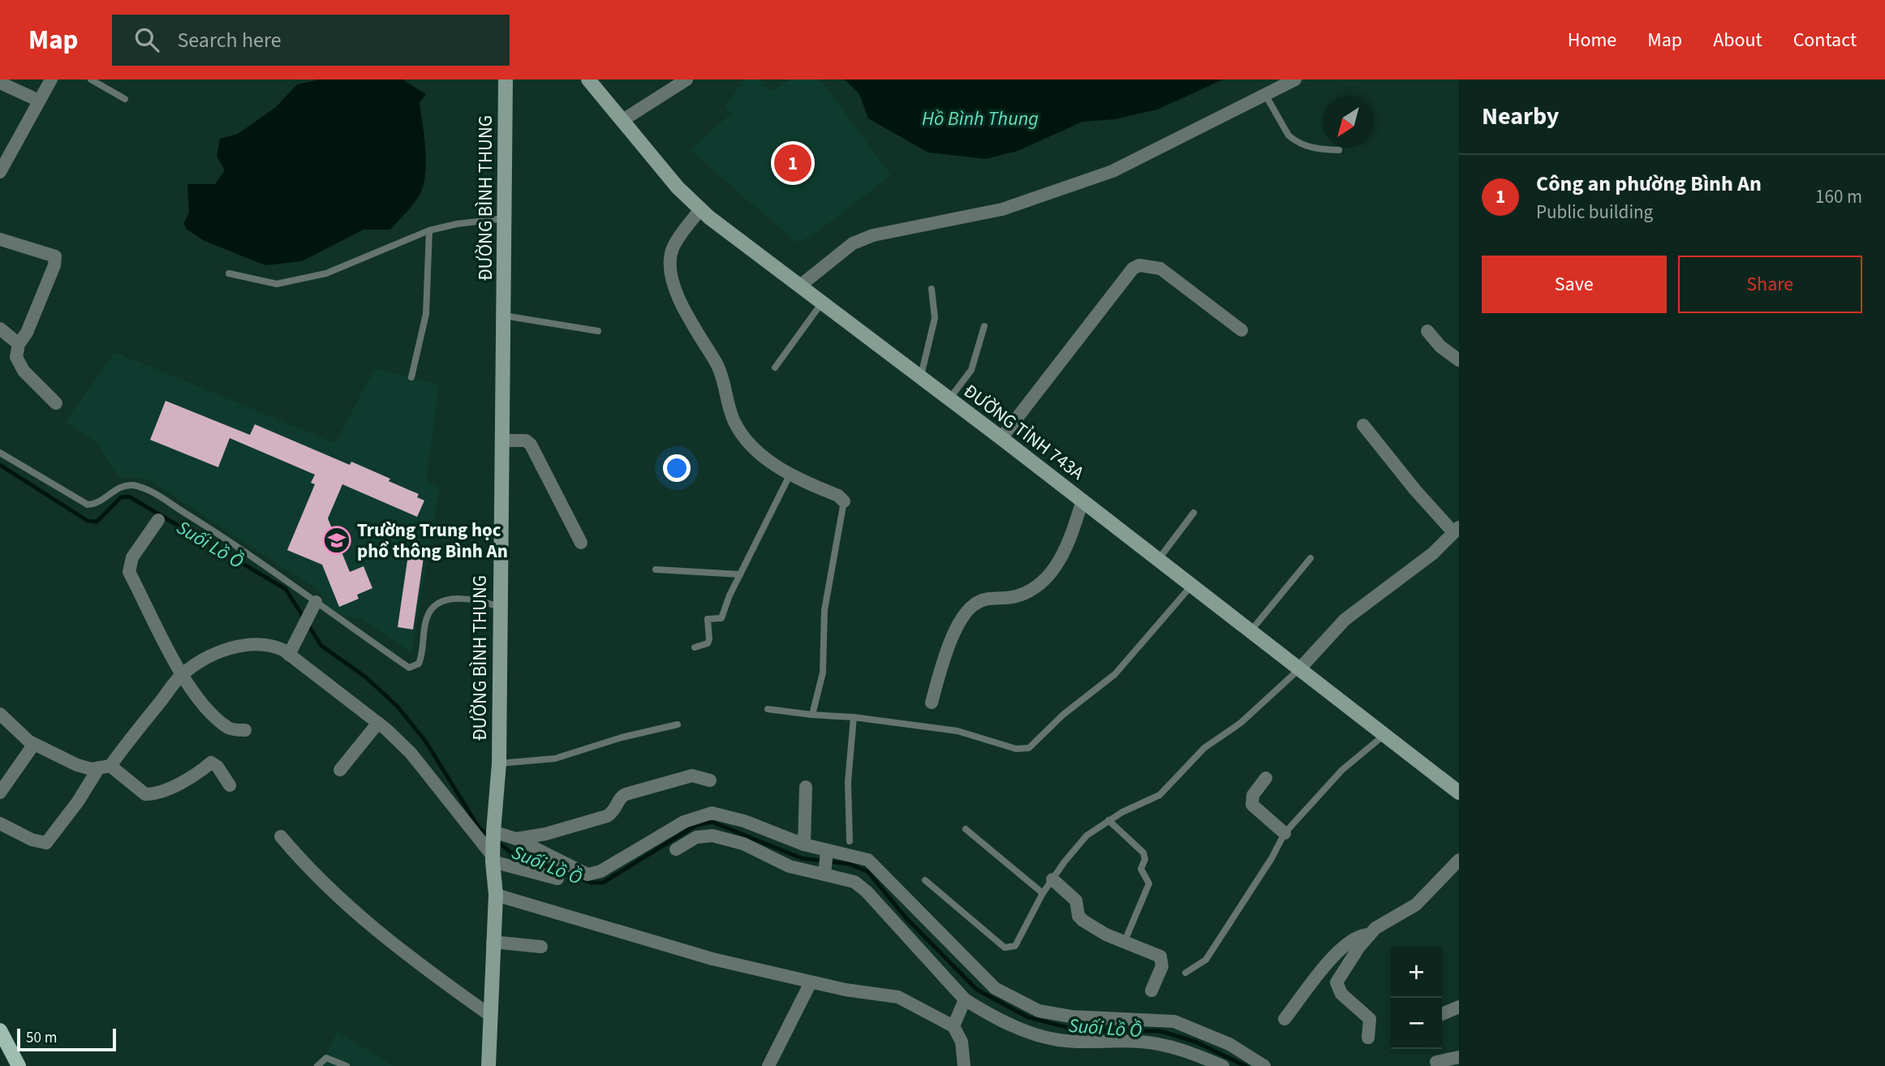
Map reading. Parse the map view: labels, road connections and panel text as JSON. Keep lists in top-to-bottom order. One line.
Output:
{"streets":{"main road":["ĐƯỜNG BÌNH THUNG","ĐƯỜNG TỈNH 743A"]},"water":["Hồ Bình Thung","Suối Lồ Ồ"],"places":{"school or university":["Trường Trung học phổ thông Bình An"]},"scale_bar":"50 m","north":"bottom left","page":{"header":"Map","search":"Search here","nav":["Home","Map","About","Contact"],"heading":"Nearby","pins":"1","list":[{"mark":"1","name":"Công an phường Bình An","note":"Public building","value":"160 m"}],"buttons":["Save","Share"],"map_buttons":["+","−"],"scale":"50 m"}}
